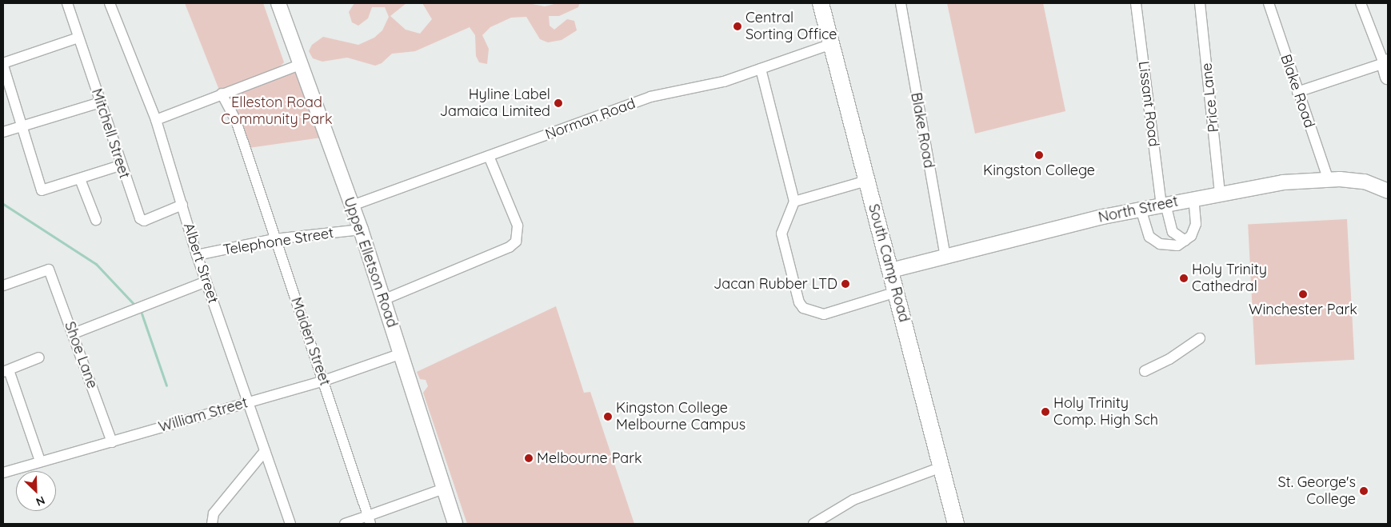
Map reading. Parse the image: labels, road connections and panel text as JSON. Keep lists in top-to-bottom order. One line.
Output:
{"streets":{"main road":["South Camp Road"],"street":["Blake Road","Price Lane","Lissant Road","Norman Road","Mitchell Street","North Street","Telephone Street","Upper Elletson Road","Albert Street","Maiden Street","Shoe Lane","William Street"]},"crossings":[["Blake Road","North Street"],["Price Lane","North Street"],["Lissant Road","North Street"],["Norman Road","Upper Elletson Road"],["Norman Road","South Camp Road"],["Mitchell Street","Albert Street"],["North Street","South Camp Road"],["Telephone Street","Upper Elletson Road"],["Telephone Street","Albert Street"],["Telephone Street","Maiden Street"],["Upper Elletson Road","William Street"],["Albert Street","William Street"],["Maiden Street","William Street"],["Shoe Lane","William Street"]],"parks":["Elleston Road Community Park"],"places":["Central Sorting Office","Hyline Label Jamaica Limited","Kingston College","Holy Trinity Cathedral","Jacan Rubber LTD","Winchester Park","Holy Trinity Comp. High Sch","Kingston College Melbourne Campus","Melbourne Park","St. George's College"],"north":"bottom right"}
